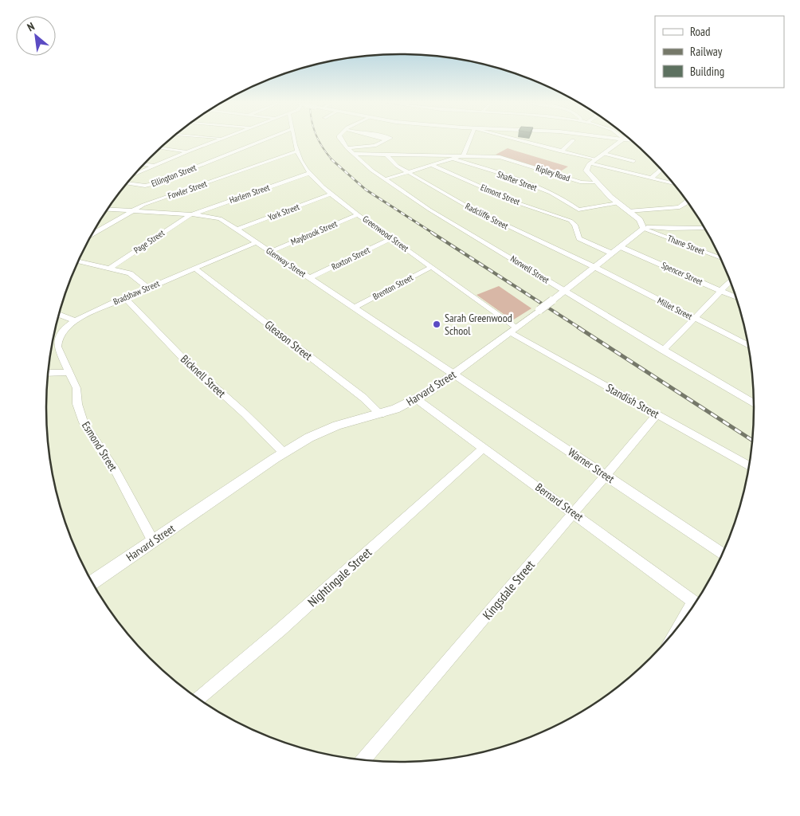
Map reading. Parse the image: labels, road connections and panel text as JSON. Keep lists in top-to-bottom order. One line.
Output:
{"streets":{"main road":["Harvard Street"],"street":["Ripley Road","Ellington Street","Shafter Street","Fowler Street","Harlem Street","Elmont Street","York Street","Radcliffe Street","Maybrook Street","Greenwood Street","Page Street","Thane Street","Roxton Street","Glenway Street","Norwell Street","Spencer Street","Brenton Street","Bradshaw Street","Millet Street","Gleason Street","Bicknell Street","Standish Street","Esmond Street","Warner Street","Bernard Street","Nightingale Street","Kingsdale Street"]},"crossings":[["Ripley Road","Radcliffe Street"],["Ripley Road","Norwell Street"],["Fowler Street","Greenwood Street"],["Fowler Street","Glenway Street"],["Harlem Street","Greenwood Street"],["Harlem Street","Page Street"],["Harlem Street","Glenway Street"],["York Street","Greenwood Street"],["York Street","Glenway Street"],["Radcliffe Street","Millet Street"],["Radcliffe Street","Harvard Street"],["Maybrook Street","Greenwood Street"],["Maybrook Street","Glenway Street"],["Greenwood Street","Roxton Street"],["Greenwood Street","Brenton Street"],["Greenwood Street","Harvard Street"],["Greenwood Street","Standish Street"],["Page Street","Glenway Street"],["Thane Street","Harvard Street"],["Roxton Street","Glenway Street"],["Glenway Street","Brenton Street"],["Glenway Street","Bradshaw Street"],["Glenway Street","Harvard Street"],["Glenway Street","Warner Street"],["Norwell Street","Harvard Street"],["Spencer Street","Harvard Street"],["Bradshaw Street","Gleason Street"],["Bradshaw Street","Bicknell Street"],["Bradshaw Street","Esmond Street"],["Millet Street","Harvard Street"],["Gleason Street","Harvard Street"],["Bicknell Street","Harvard Street"],["Harvard Street","Standish Street"],["Harvard Street","Esmond Street"],["Harvard Street","Warner Street"],["Harvard Street","Bernard Street"],["Standish Street","Kingsdale Street"],["Warner Street","Kingsdale Street"],["Bernard Street","Nightingale Street"],["Bernard Street","Kingsdale Street"]],"places":["Sarah Greenwood School"],"legend":["Road","Railway","Building"],"north":"top left"}
